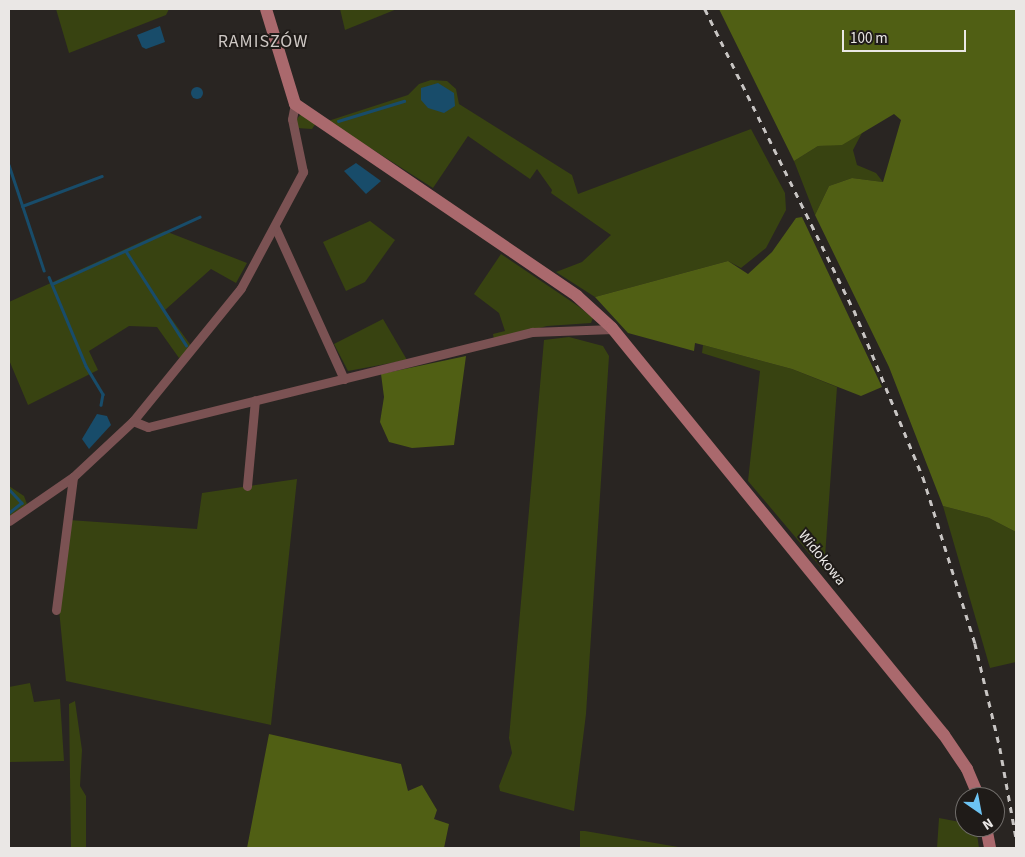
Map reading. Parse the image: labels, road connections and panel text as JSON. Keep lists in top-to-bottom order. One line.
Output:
{"streets":{"street":["Widokowa"]},"districts":["RAMISZÓW"],"scale_bar":"100 m","north":"bottom right"}
